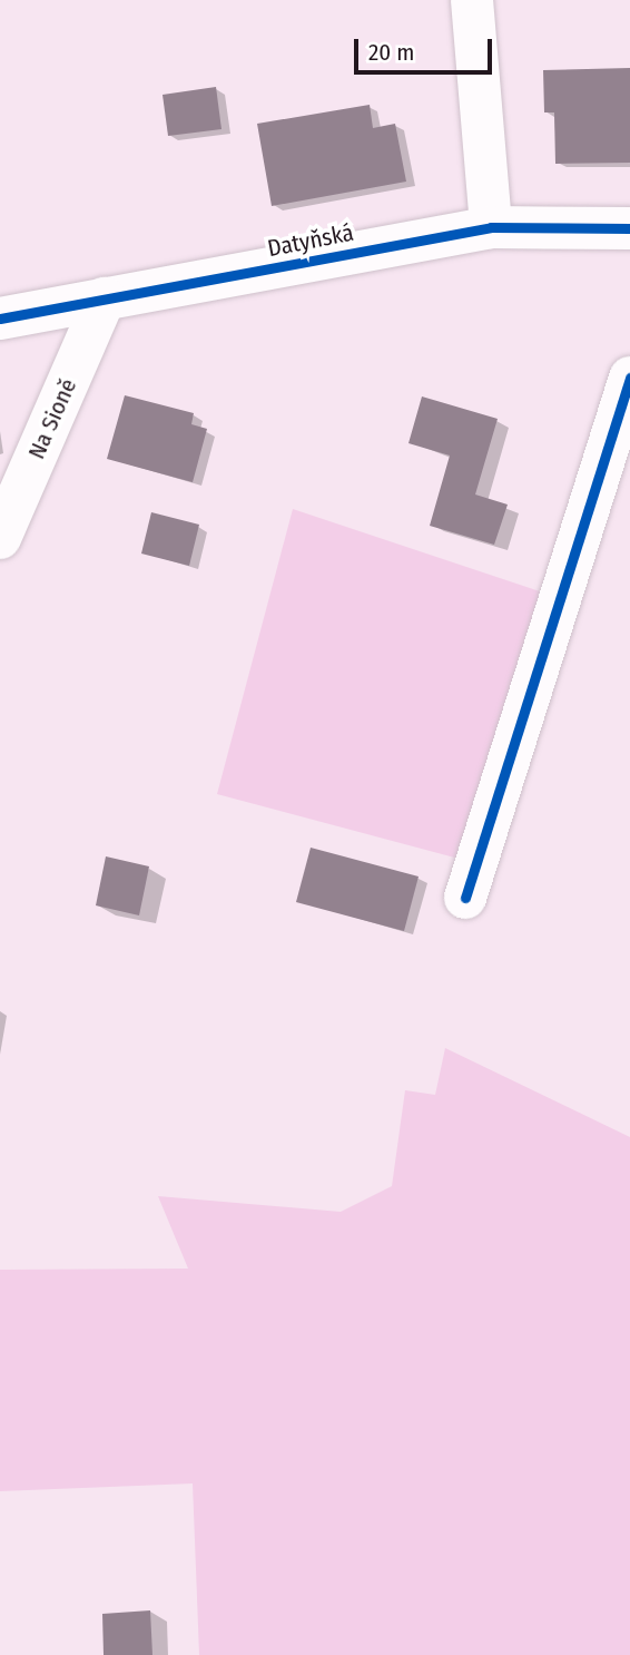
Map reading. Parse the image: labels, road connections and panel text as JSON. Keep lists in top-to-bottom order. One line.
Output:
{"streets":{"street":["Datyňská","Na Sioně"]},"crossings":[["Datyňská","Na Sioně"]],"scale_bar":"20 m"}
